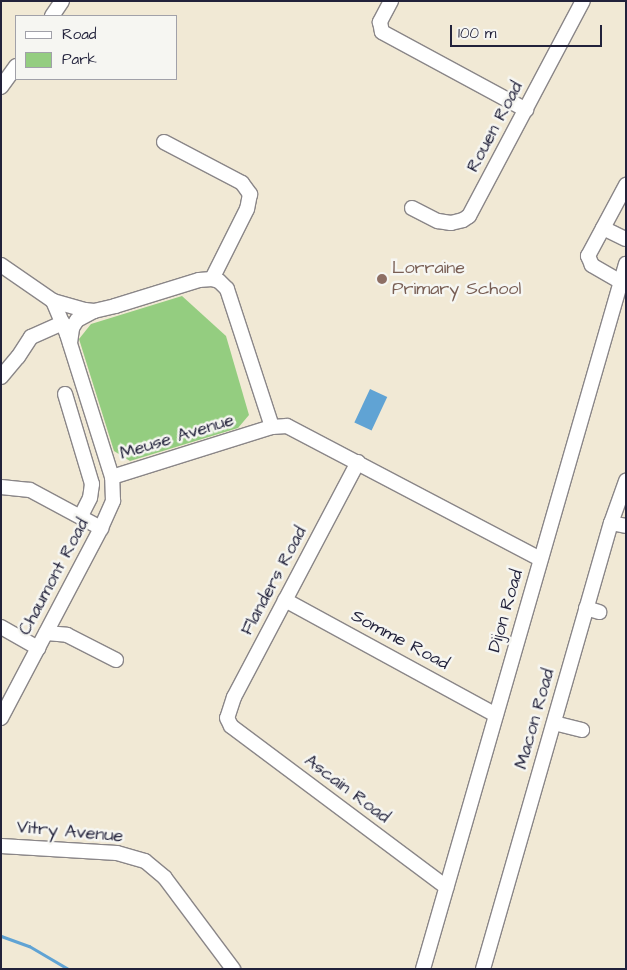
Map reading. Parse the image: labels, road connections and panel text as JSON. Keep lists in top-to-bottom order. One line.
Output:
{"streets":{"street":["Rouen Road","Meuse Avenue","Chaumont Road","Flanders Road","Dijon Road","Somme Road","Macon Road","Ascain Road","Vitry Avenue"]},"crossings":[["Meuse Avenue","Chaumont Road"],["Meuse Avenue","Flanders Road"],["Meuse Avenue","Dijon Road"],["Flanders Road","Somme Road"],["Flanders Road","Ascain Road"],["Dijon Road","Somme Road"],["Dijon Road","Ascain Road"]],"places":["Lorraine Primary School"],"legend":["Road","Park"],"scale_bar":"100 m"}
